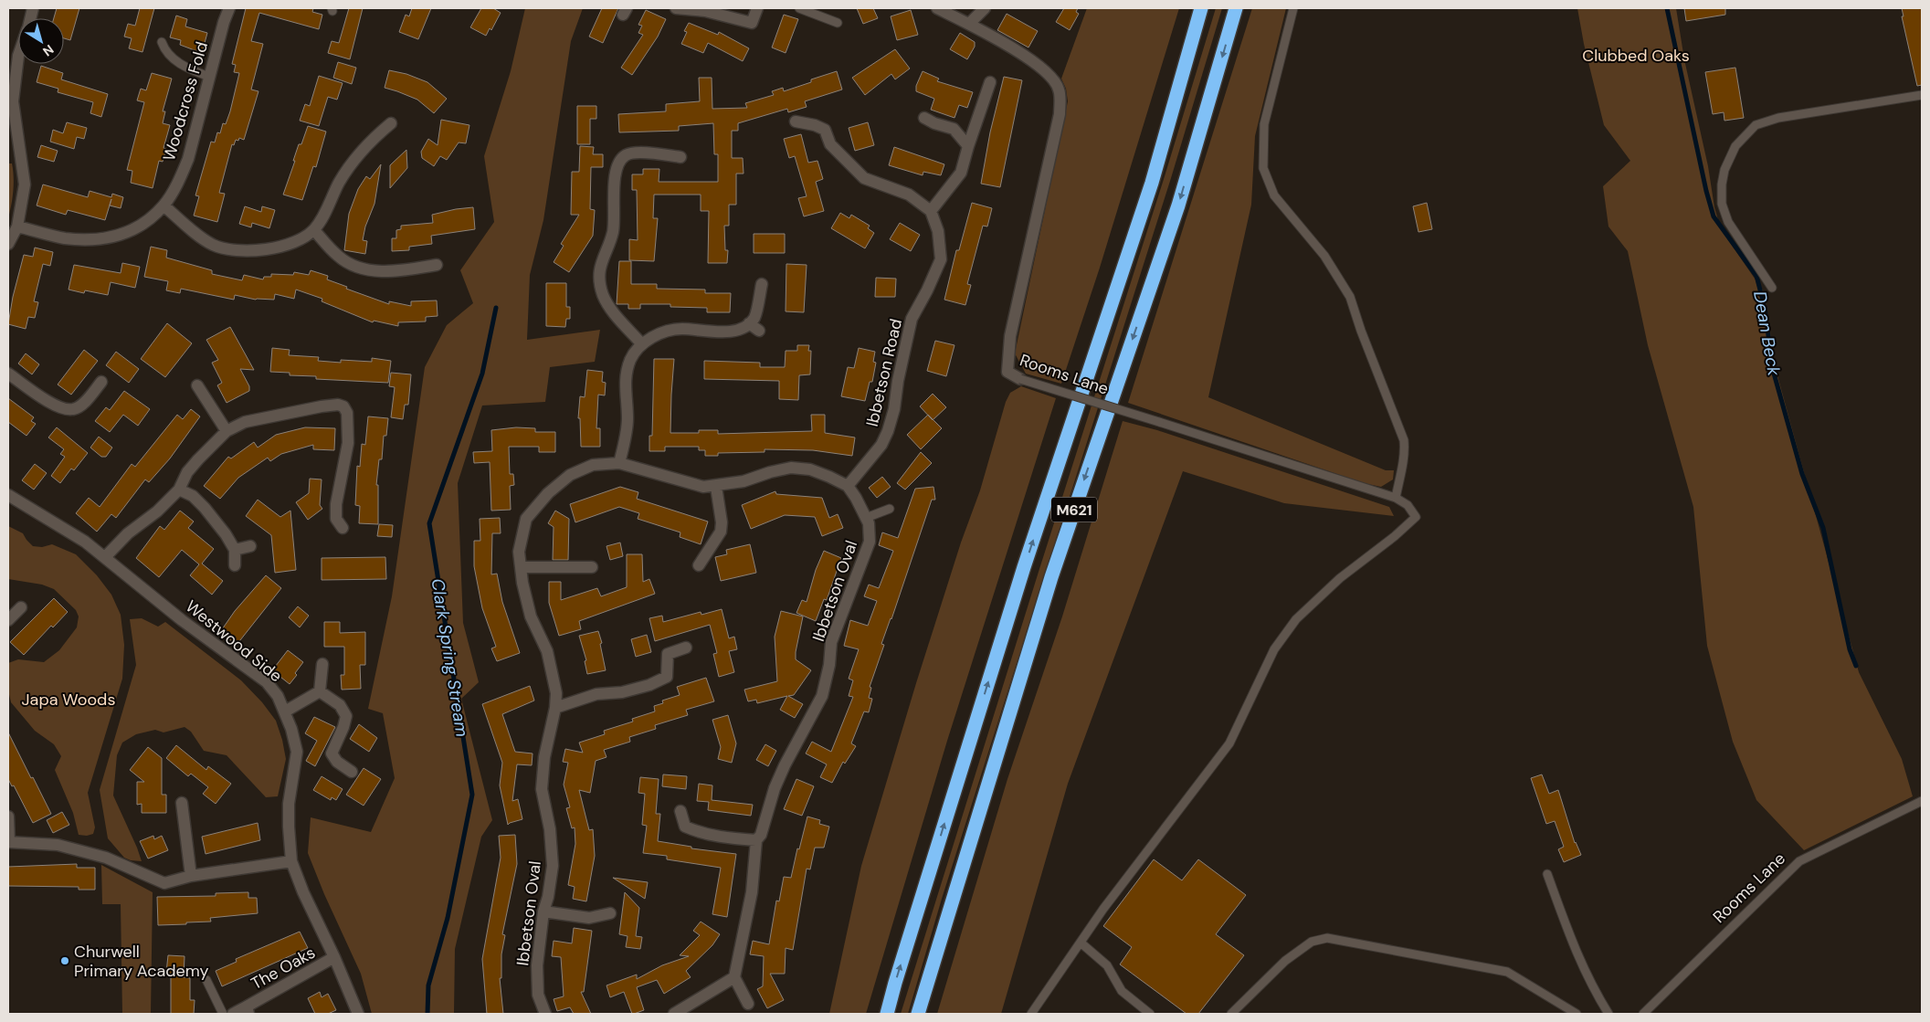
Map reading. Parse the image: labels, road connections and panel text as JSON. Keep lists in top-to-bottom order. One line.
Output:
{"streets":{"highway":["M621"],"street":["Woodcross Fold","Ibbetson Road","Rooms Lane","Ibbetson Oval","Westwood Side","The Oaks"]},"crossings":[["Ibbetson Road","Ibbetson Oval"],["Westwood Side","The Oaks"]],"water":["Dean Beck","Clark Spring Stream"],"parks":["Clubbed Oaks","Japa Woods"],"places":["Churwell Primary Academy"],"north":"bottom right"}
